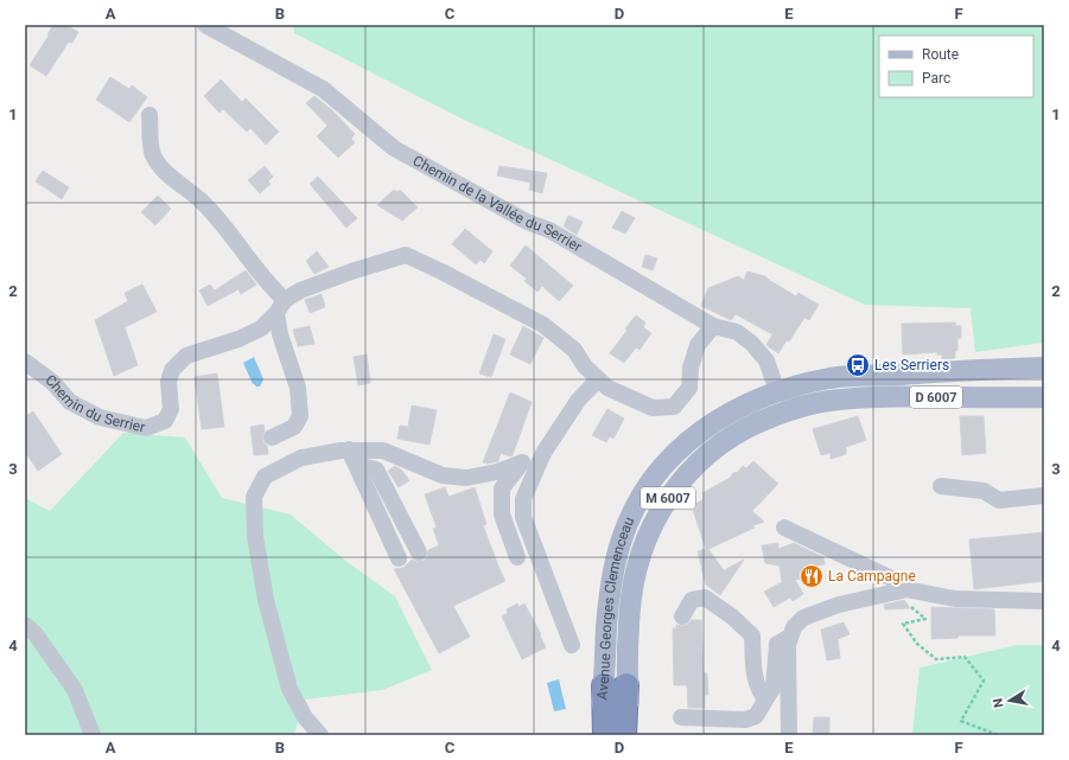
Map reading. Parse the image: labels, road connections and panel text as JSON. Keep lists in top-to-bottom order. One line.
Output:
{"streets":{"main road":["D 6007","M 6007","Avenue Georges Clemenceau"],"street":["Chemin de la Vallée du Serrier","Chemin du Serrier"]},"crossings":[["Chemin de la Vallée du Serrier","D 6007"],["Chemin de la Vallée du Serrier","Avenue Georges Clemenceau"],["D 6007","Avenue Georges Clemenceau"]],"places":{"bus stop":["Les Serriers"],"restaurant":["La Campagne"]},"legend":["Route","Parc"],"north":"left","grid":{"columns":["A","B","C","D","E","F"],"rows":["1","2","3","4"]}}
